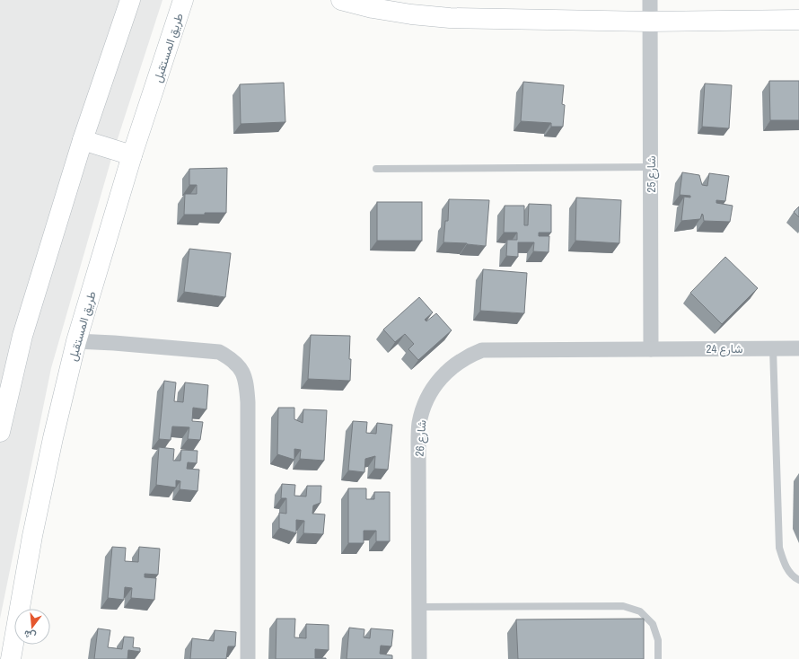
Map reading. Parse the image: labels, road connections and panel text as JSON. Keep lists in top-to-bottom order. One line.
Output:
{"streets":{"street":["طريق المستقبل","شارع 25","شارع 24","شارع 26"]},"crossings":[["شارع 25","شارع 24"],["شارع 25","شارع 26"],["شارع 24","شارع 26"]],"north":"bottom"}
